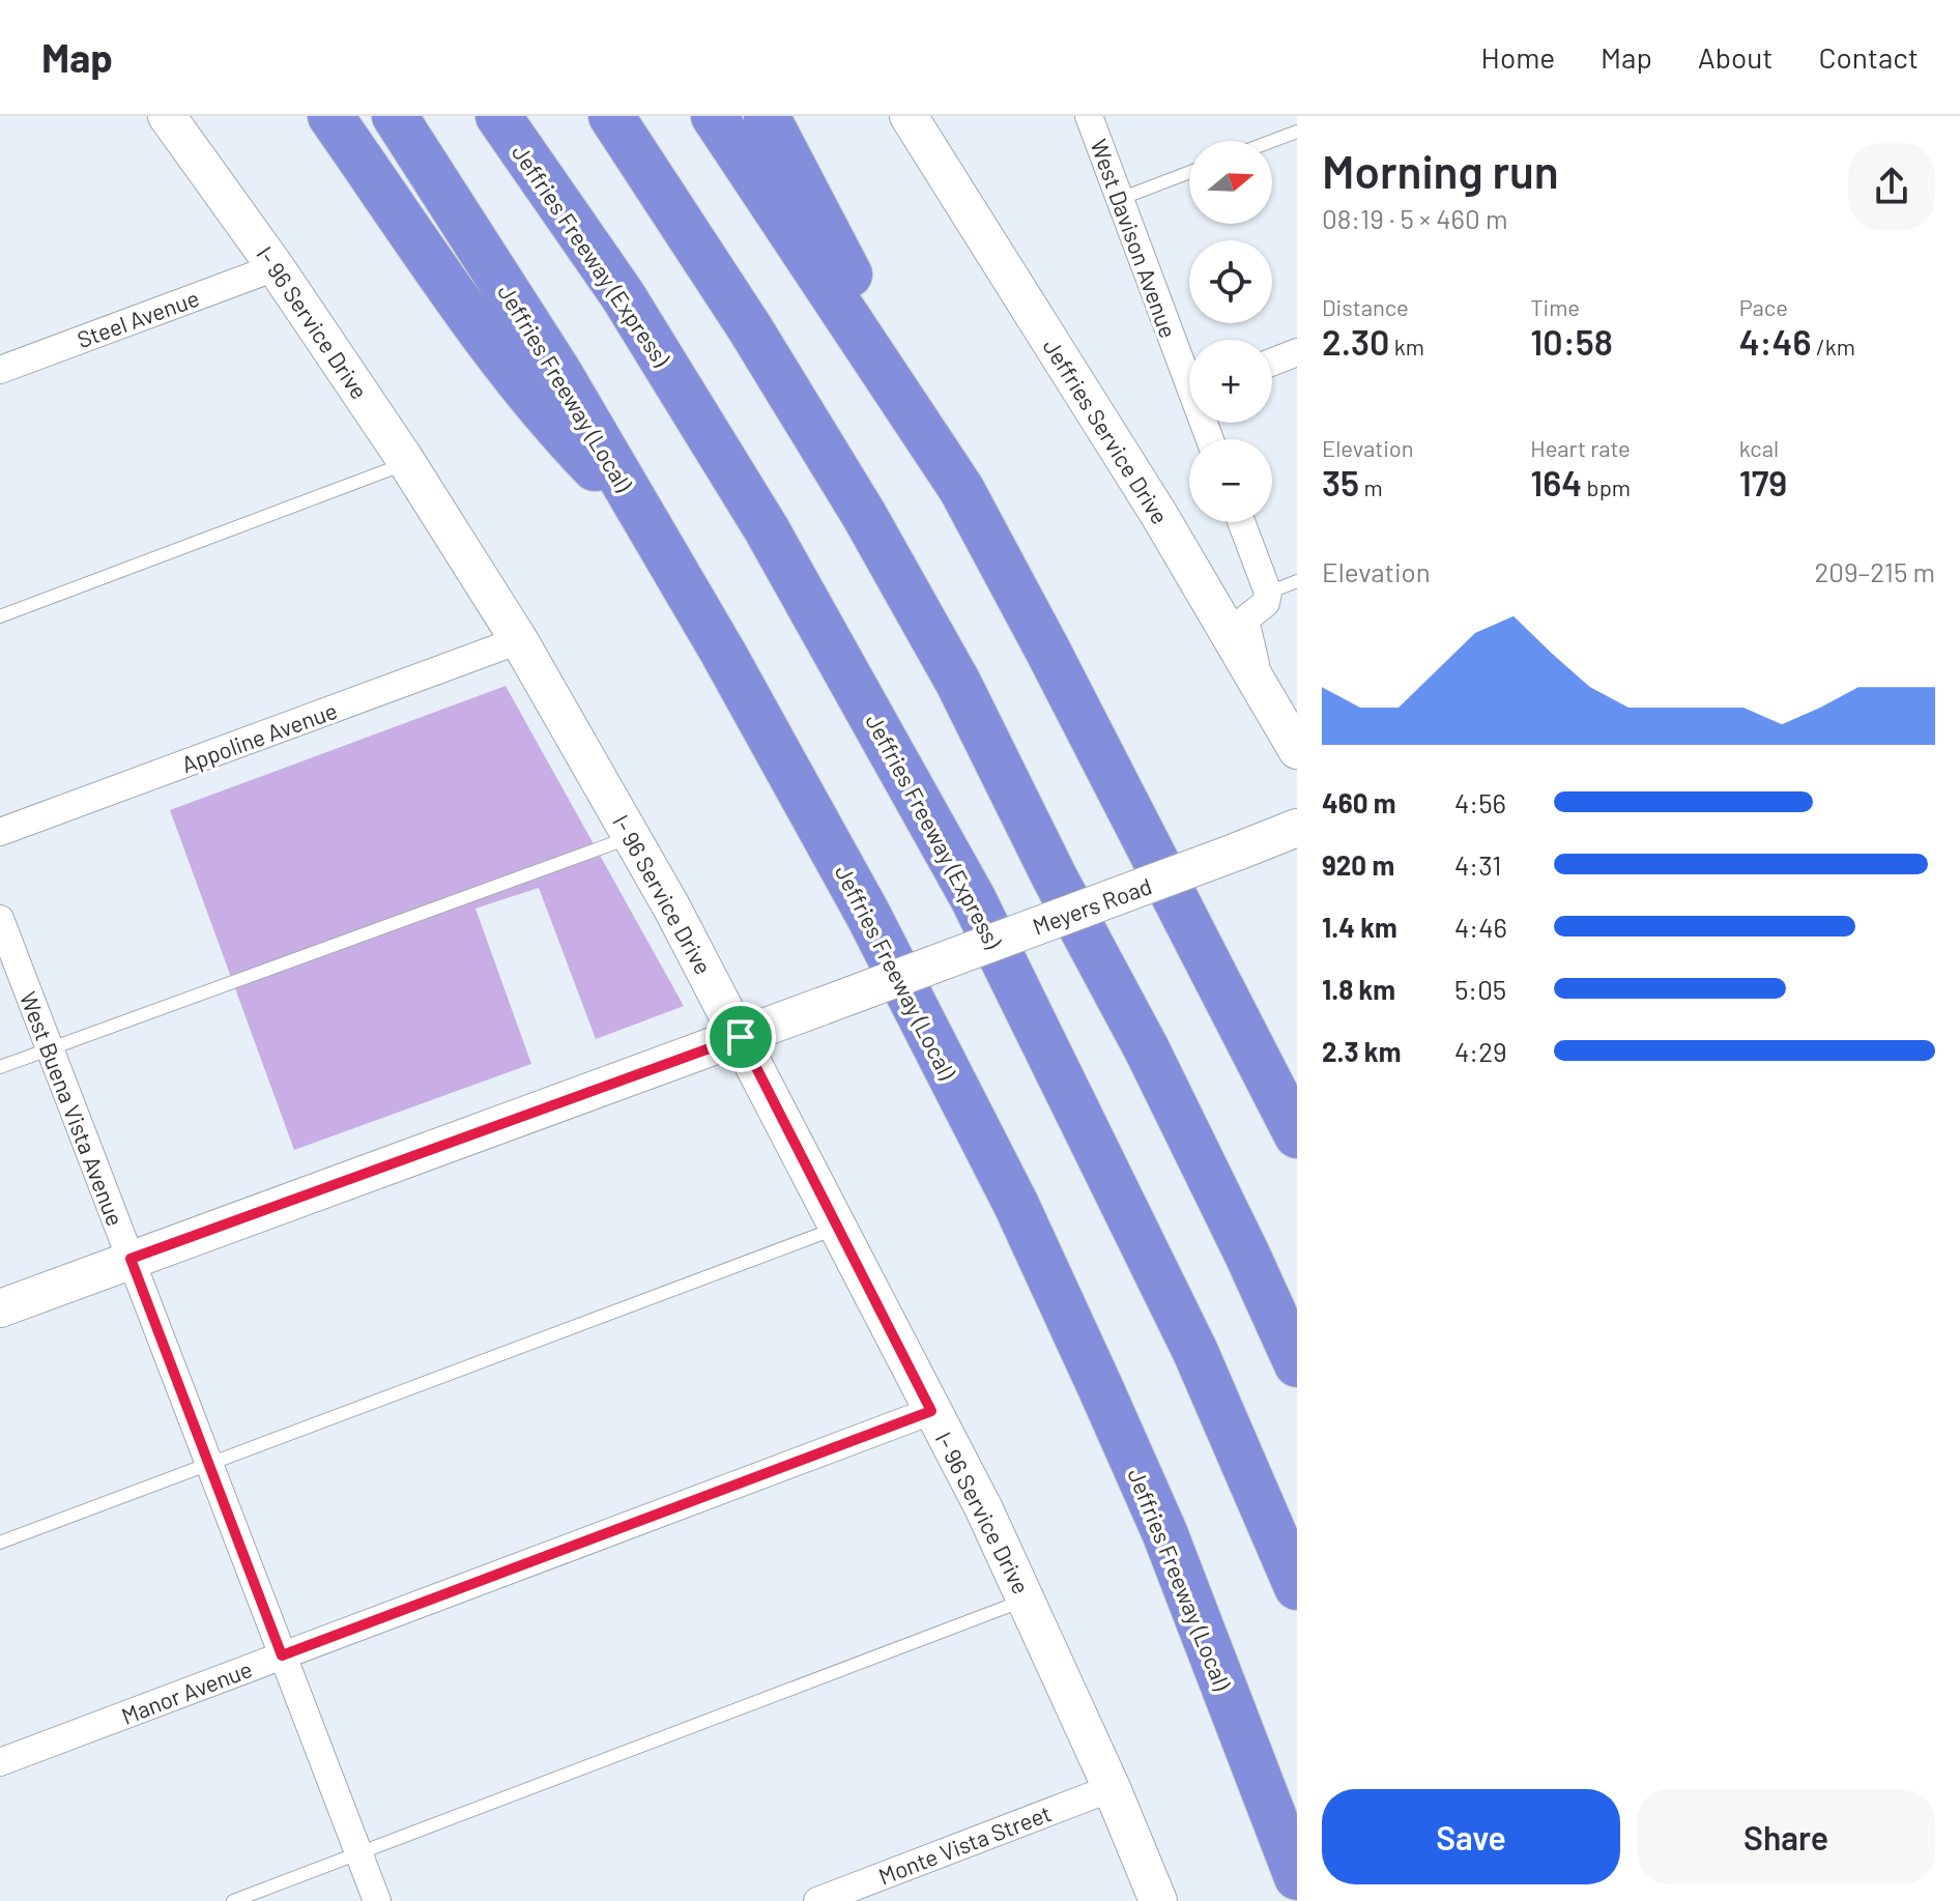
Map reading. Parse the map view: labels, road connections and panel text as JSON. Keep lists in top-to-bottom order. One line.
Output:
{"streets":{"highway":["Jeffries Freeway (Express)","Jeffries Freeway (Local)"],"street":["West Davison Avenue","Steel Avenue","I- 96 Service Drive","Jeffries Service Drive","Appoline Avenue","Meyers Road","West Buena Vista Avenue","Manor Avenue","Monte Vista Street"]},"crossings":[["Steel Avenue","I- 96 Service Drive"],["I- 96 Service Drive","Appoline Avenue"],["I- 96 Service Drive","Meyers Road"],["I- 96 Service Drive","Manor Avenue"],["I- 96 Service Drive","Monte Vista Street"],["Meyers Road","West Buena Vista Avenue"],["West Buena Vista Avenue","Manor Avenue"]],"north":"right","page":{"header":"Map","nav":["Home","Map","About","Contact"],"heading":["Morning run","08:19 · 5 × 460 m"],"map_buttons":["+","−"],"stats":[["Distance","2.30 km"],["Time","10:58"],["Pace","4:46 /km"],["Elevation","35 m"],["Heart rate","164 bpm"],["kcal","179"]],"chart":["Elevation","209–215 m"],"list":[{"name":"460 m","note":"4:56"},{"name":"920 m","note":"4:31"},{"name":"1.4 km","note":"4:46"},{"name":"1.8 km","note":"5:05"},{"name":"2.3 km","note":"4:29"}],"buttons":["Save","Share"]}}
